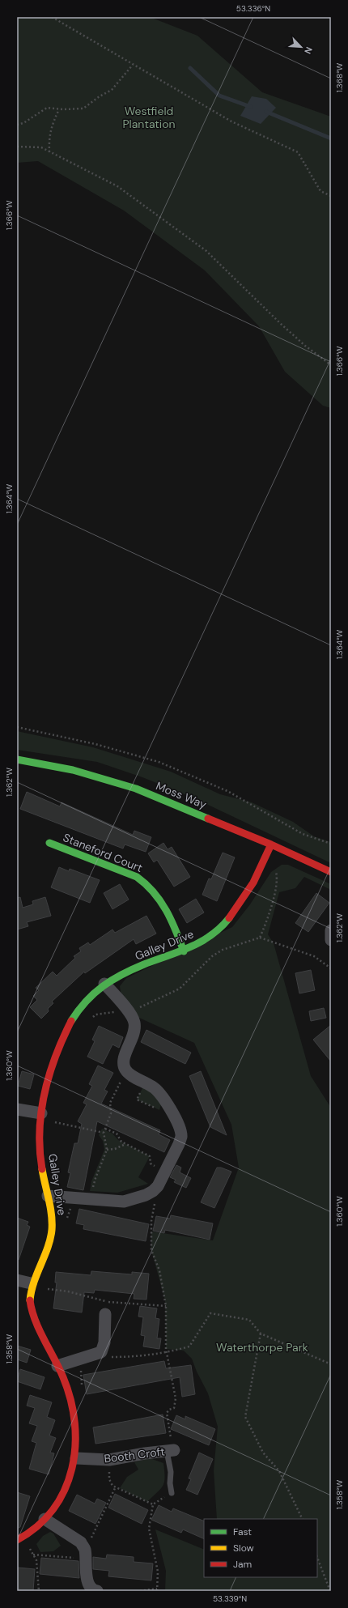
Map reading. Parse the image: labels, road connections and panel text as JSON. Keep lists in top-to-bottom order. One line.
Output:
{"streets":{"street":["Moss Way","Staneford Court","Galley Drive","Booth Croft"]},"crossings":[["Moss Way","Galley Drive"],["Staneford Court","Galley Drive"],["Galley Drive","Booth Croft"]],"parks":["Westfield Plantation","Waterthorpe Park"],"legend":["Fast","Slow","Jam"],"north":"bottom right","coordinates":["53.336°N","1.368°W","1.366°W","1.364°W","1.362°W","1.360°W","1.358°W","53.339°N"]}
